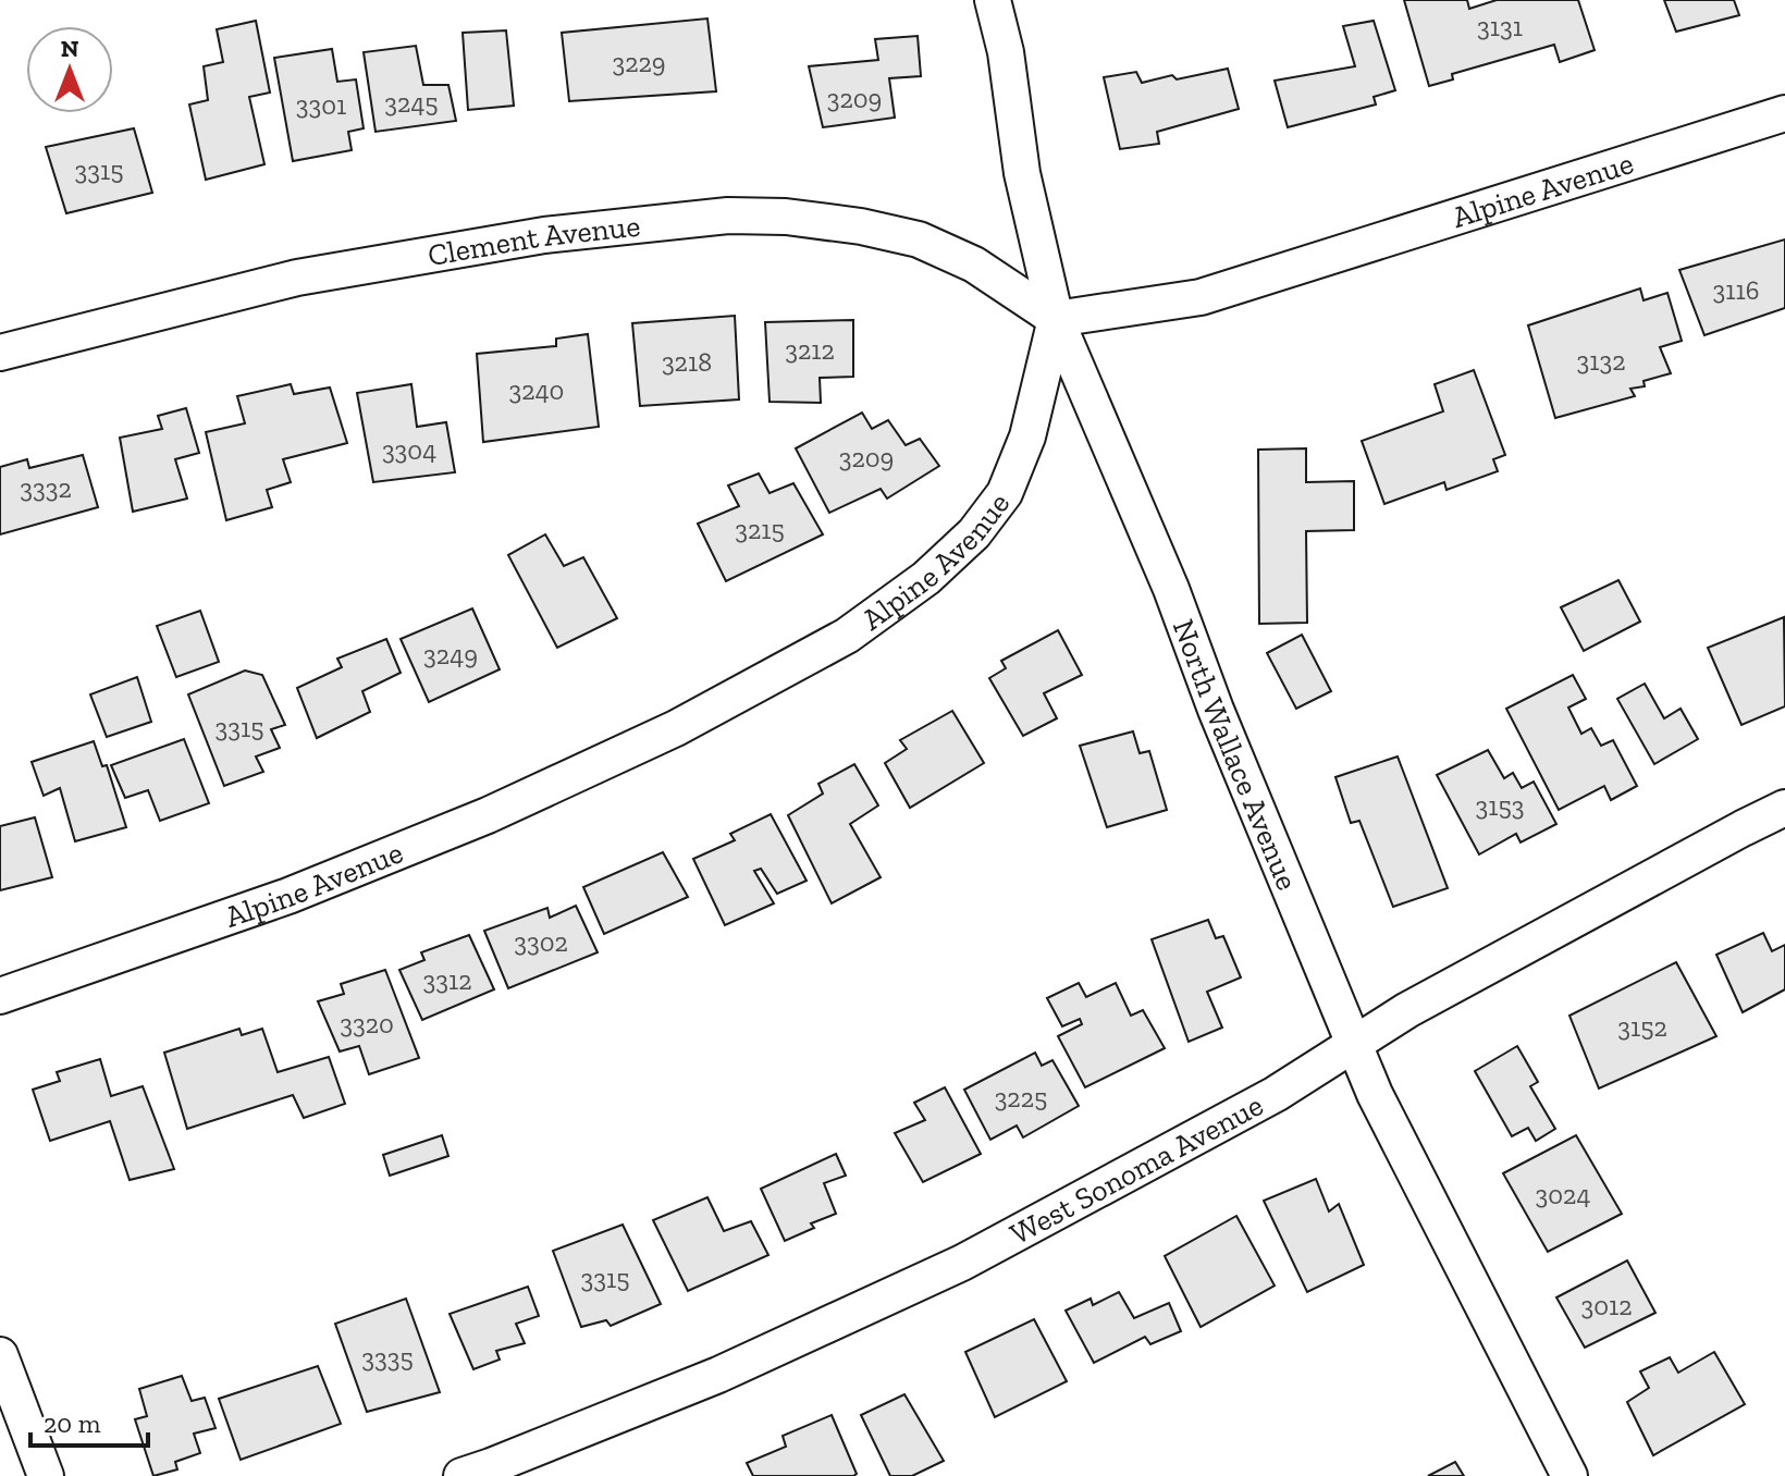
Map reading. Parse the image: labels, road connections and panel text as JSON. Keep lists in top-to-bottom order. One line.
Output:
{"streets":{"street":["Alpine Avenue","Clement Avenue","North Wallace Avenue","West Sonoma Avenue"]},"crossings":[["Alpine Avenue","Clement Avenue"],["Alpine Avenue","North Wallace Avenue"],["Clement Avenue","North Wallace Avenue"],["North Wallace Avenue","West Sonoma Avenue"]],"house_numbers":["3131","3229","3209","3245","3301","3315","3116","3212","3132","3218","3240","3304","3209","3332","3215","3249","3315","3153","3302","3312","3320","3152","3225","3024","3315","3012","3335"],"scale_bar":"20 m","north":"top"}
